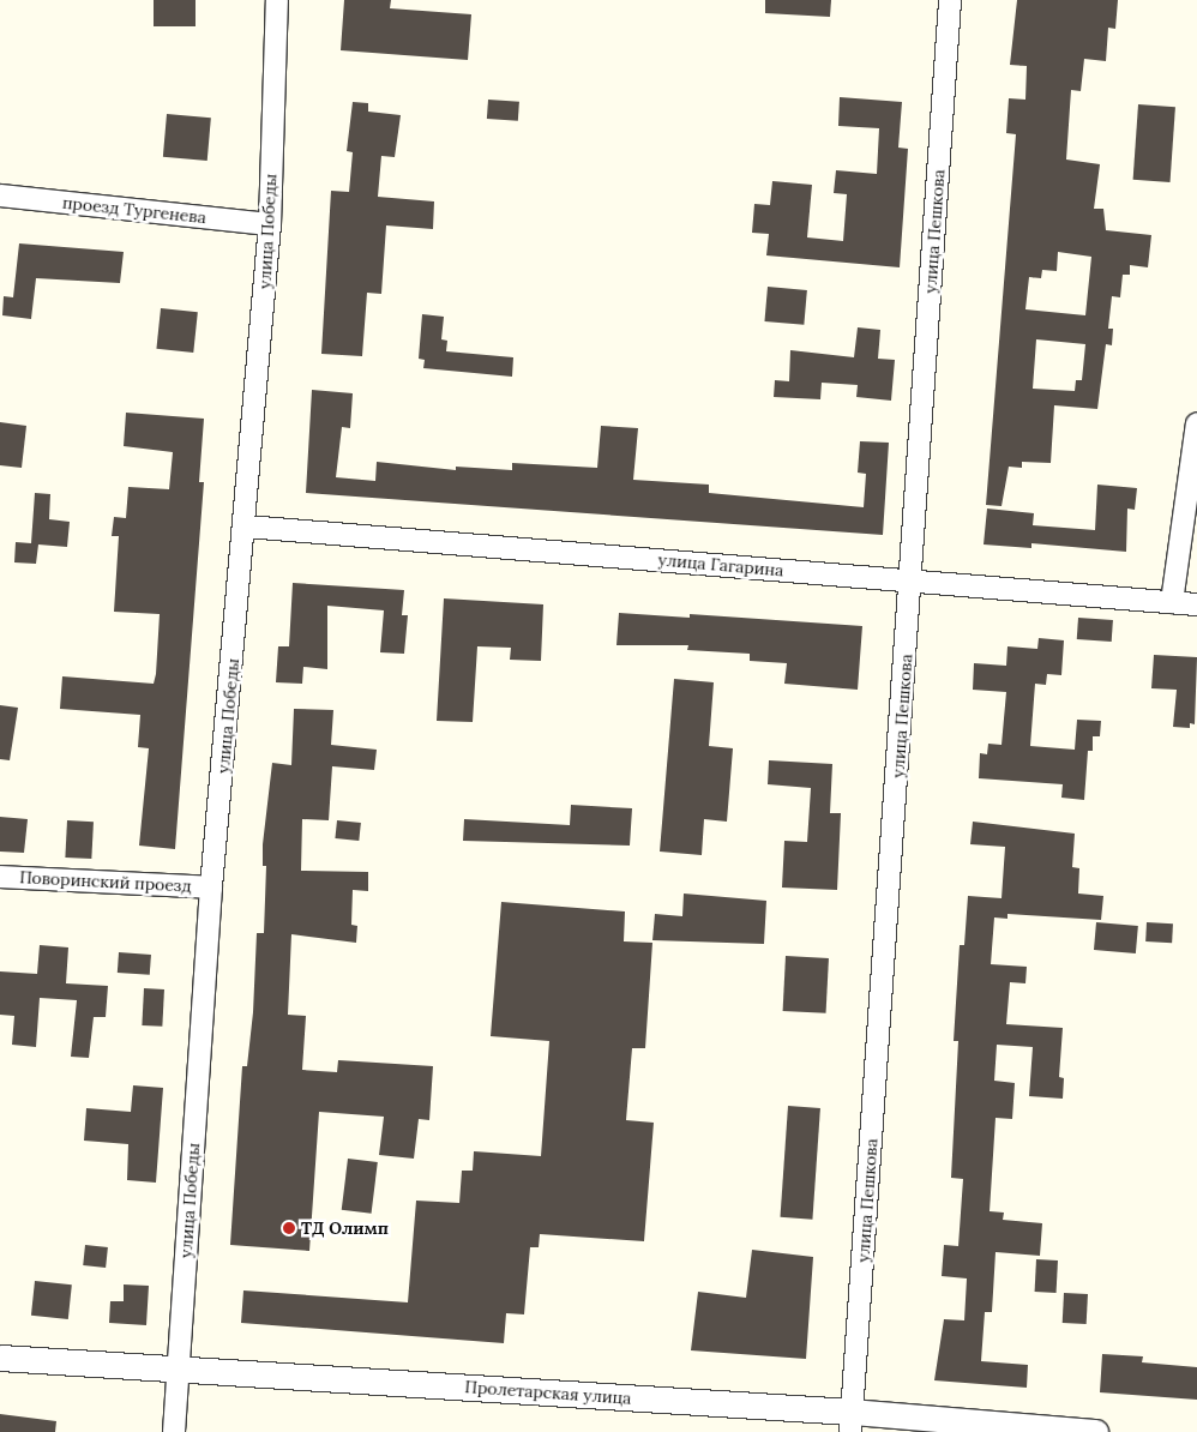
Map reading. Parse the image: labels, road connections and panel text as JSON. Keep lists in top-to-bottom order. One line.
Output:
{"streets":{"street":["проезд Тургенева","улица Победы","улица Пешкова","улица Гагарина","Поворинский проезд","Пролетарская улица"]},"crossings":[["проезд Тургенева","улица Победы"],["улица Победы","улица Гагарина"],["улица Победы","Поворинский проезд"],["улица Победы","Пролетарская улица"],["улица Пешкова","улица Гагарина"],["улица Пешкова","Пролетарская улица"]],"places":["ТД Олимп"]}
